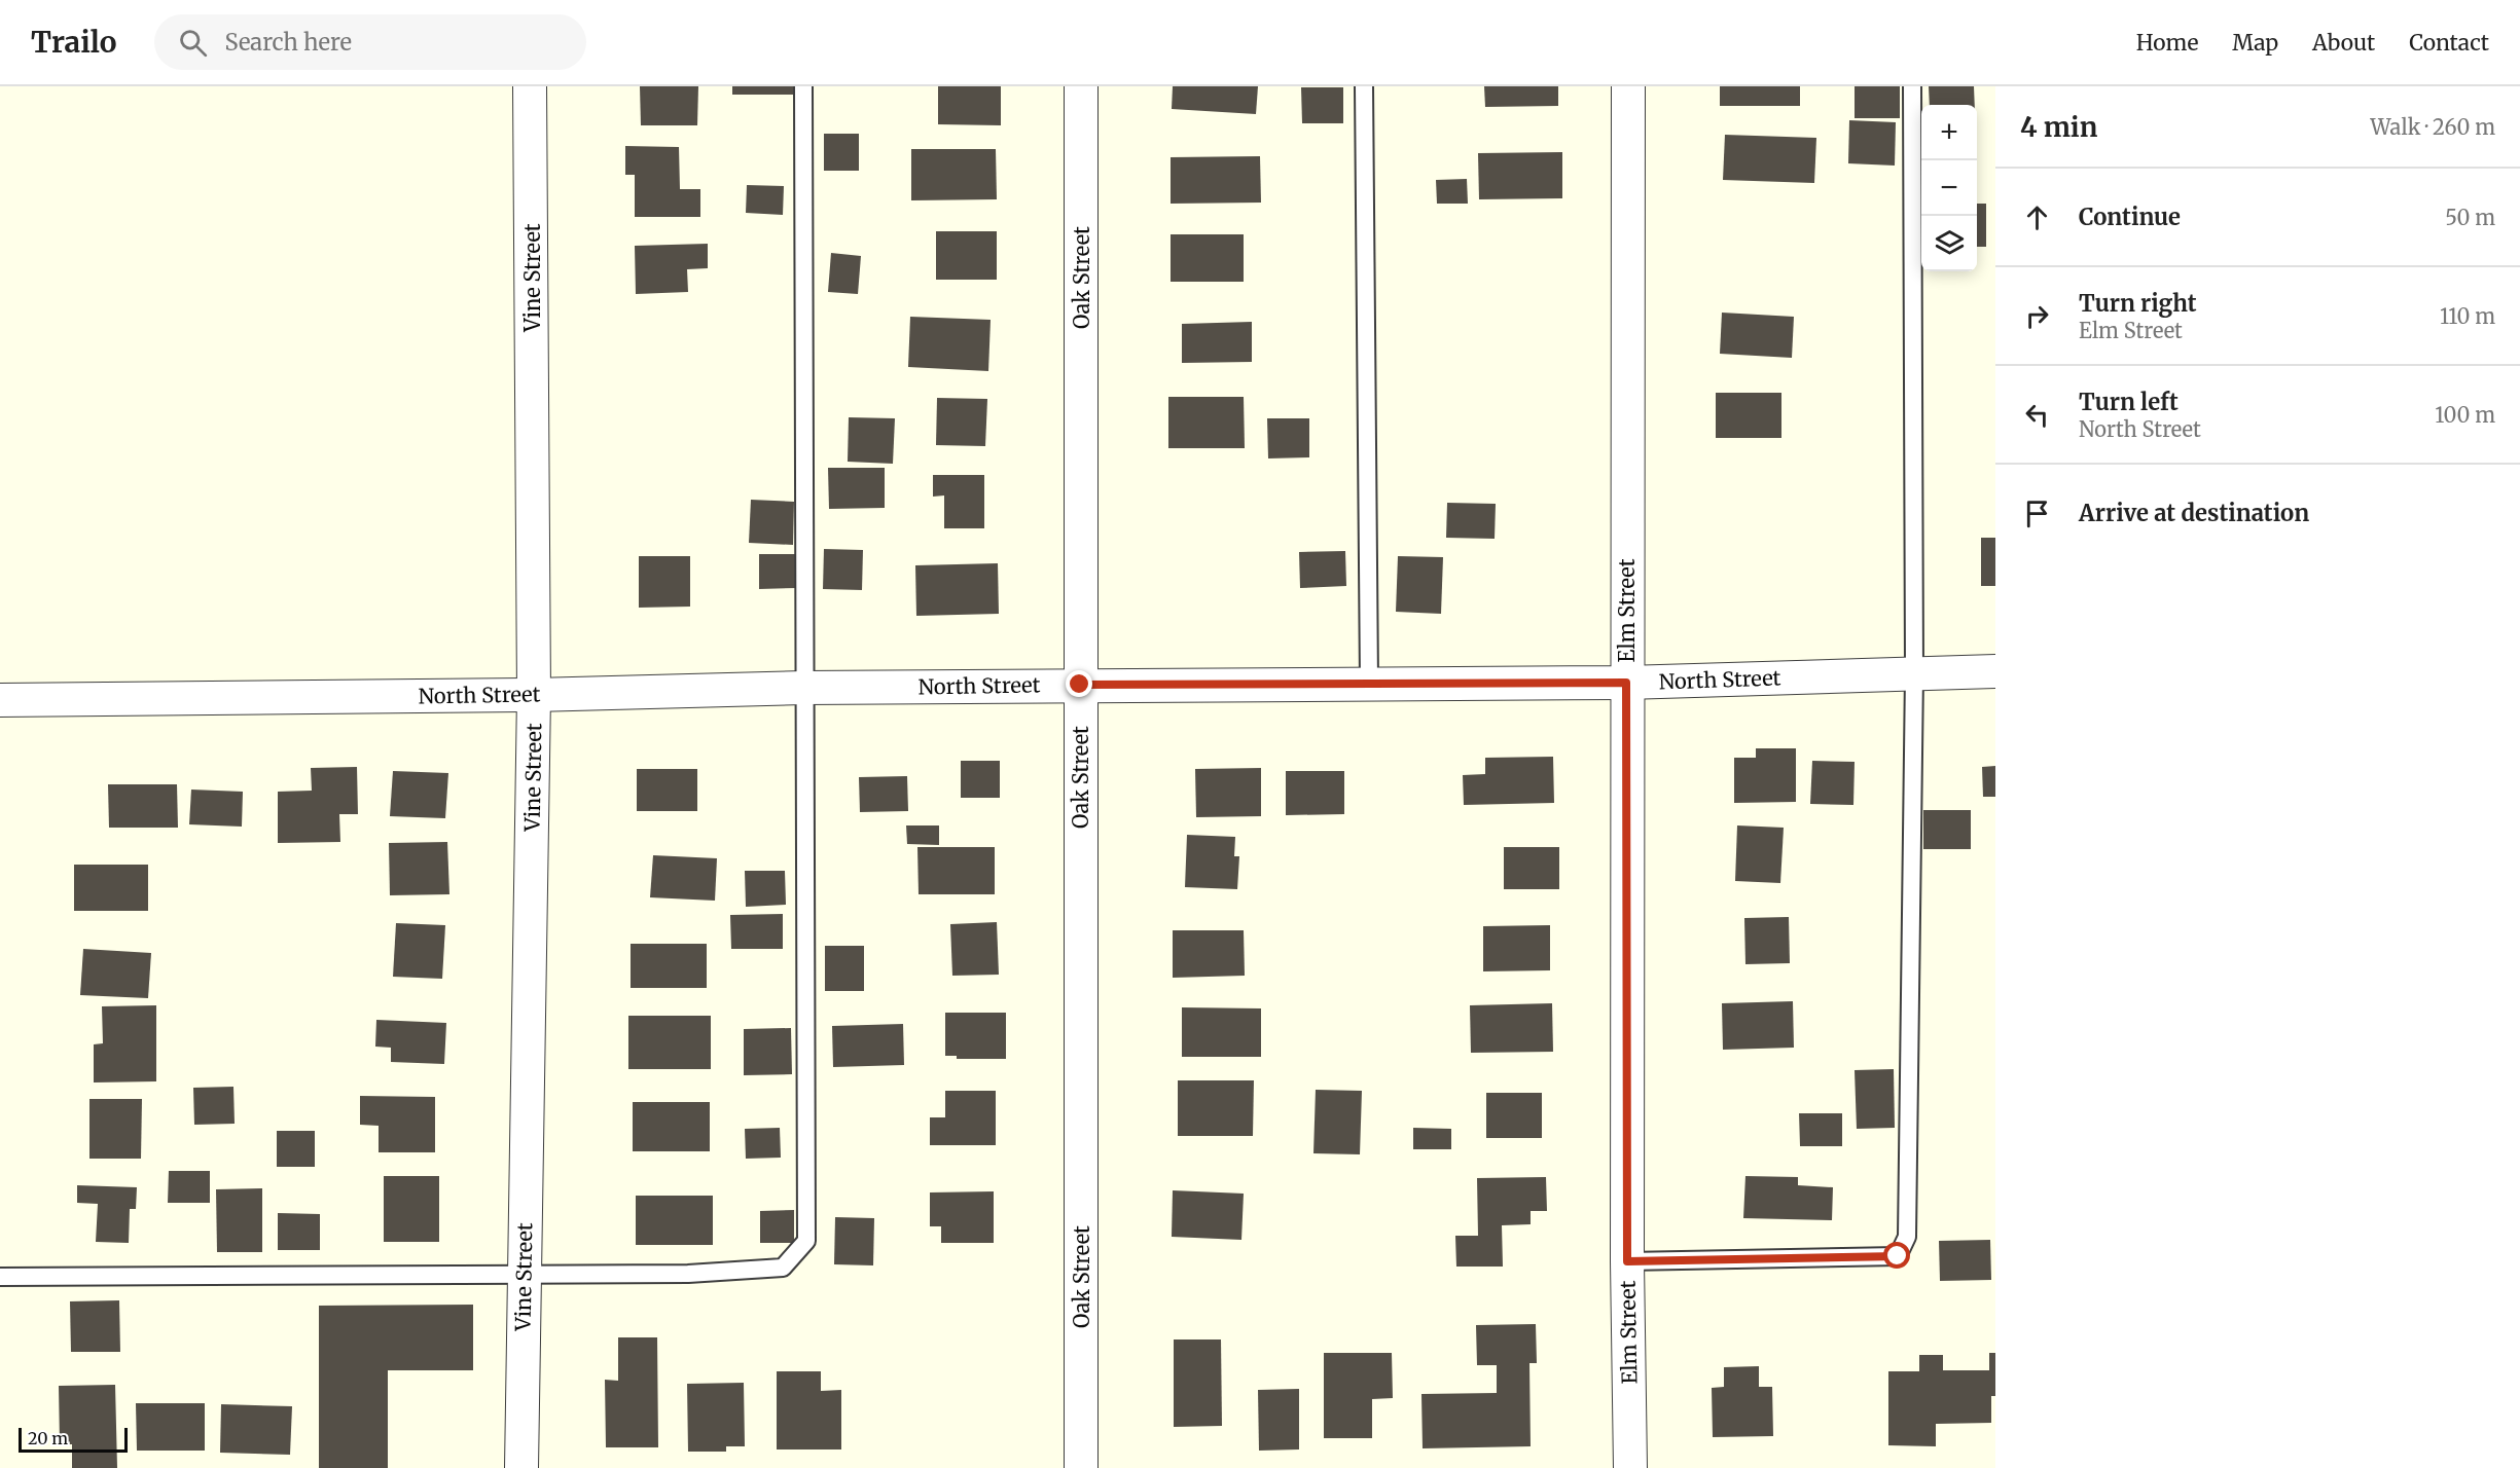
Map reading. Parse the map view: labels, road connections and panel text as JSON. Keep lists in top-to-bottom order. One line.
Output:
{"streets":{"street":["Vine Street","Oak Street","Elm Street","North Street"]},"crossings":[["Vine Street","North Street"],["Oak Street","North Street"],["Elm Street","North Street"]],"scale_bar":"20 m","page":{"header":"Trailo","search":"Search here","nav":["Home","Map","About","Contact"],"heading":["4 min","Walk · 260 m"],"map_buttons":["+","−"],"list":[["Continue","50 m"],["Turn right","Elm Street","110 m"],["Turn left","North Street","100 m"],"Arrive at destination"],"scale":"20 m"}}
